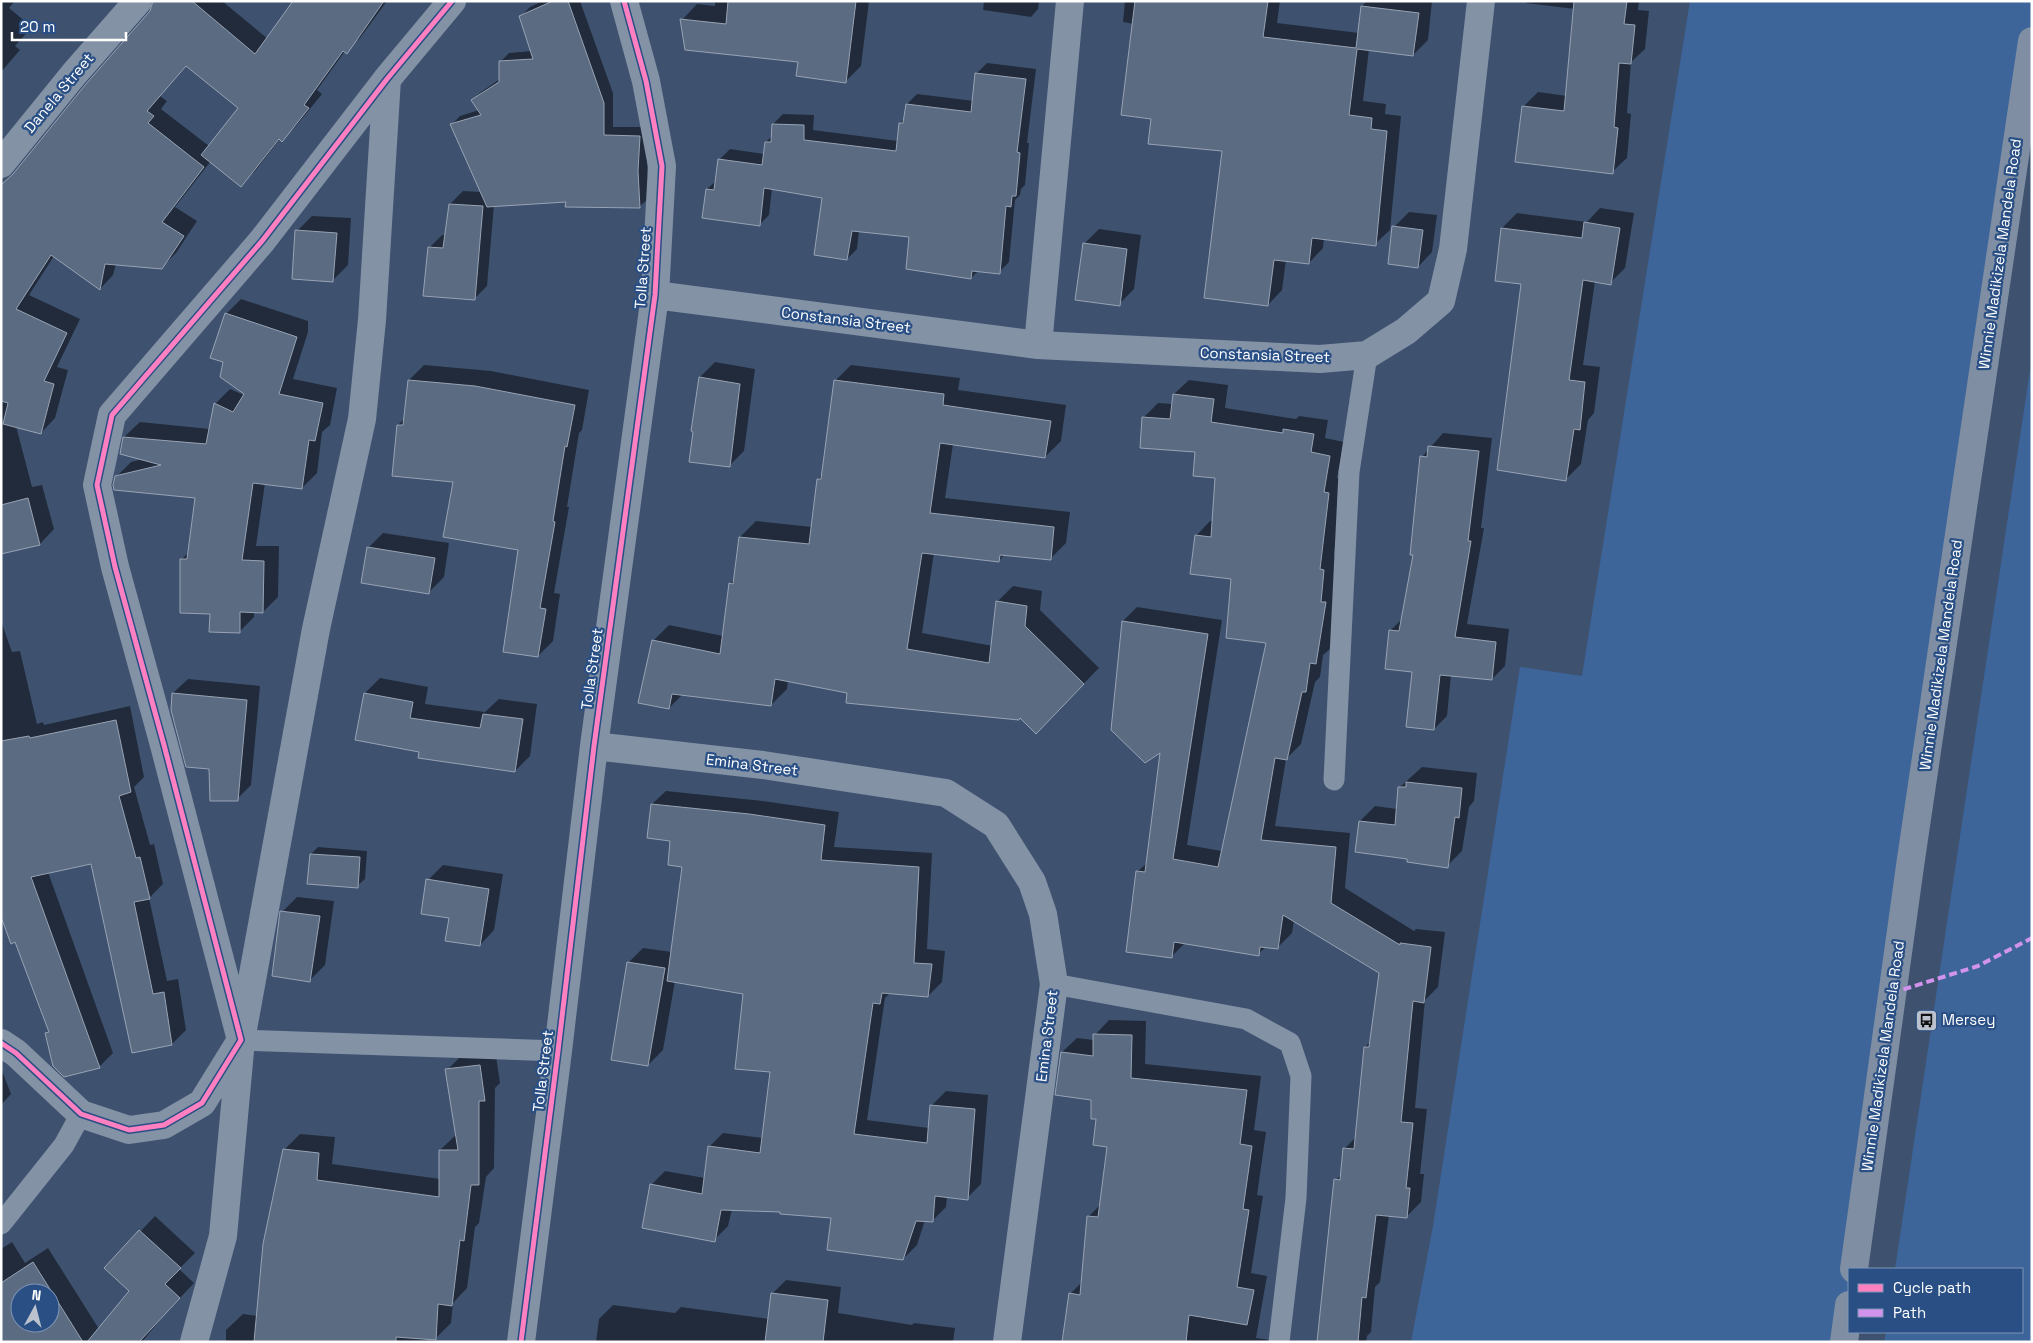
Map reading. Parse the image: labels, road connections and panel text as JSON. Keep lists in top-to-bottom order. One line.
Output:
{"streets":{"main road":["Winnie Madikizela Mandela Road"],"street":["Danela Street","Tolla Street","Constansia Street","Emina Street"]},"crossings":[["Tolla Street","Constansia Street"],["Tolla Street","Emina Street"]],"places":{"bus stop":["Mersey"]},"legend":["Cycle path","Path"],"scale_bar":"20 m","north":"top"}
